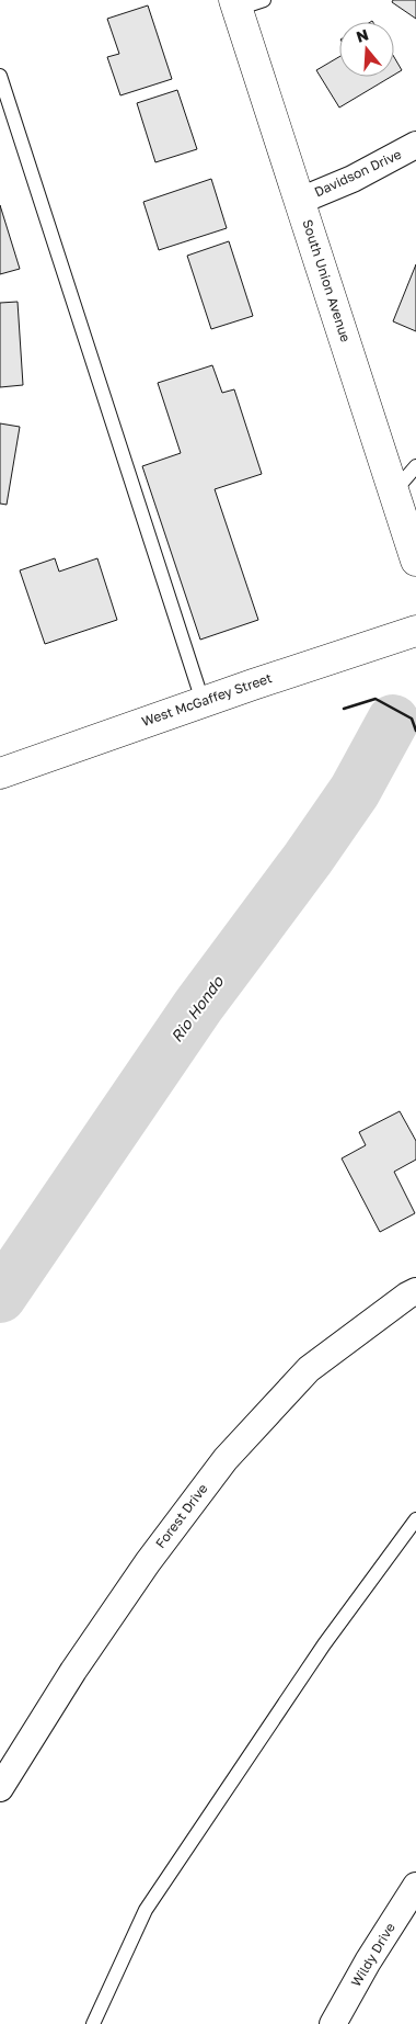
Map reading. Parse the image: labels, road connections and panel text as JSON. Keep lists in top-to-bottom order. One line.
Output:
{"streets":{"main road":["South Union Avenue","West McGaffey Street"],"street":["Davidson Drive","Forest Drive","Wildy Drive"]},"crossings":[["Davidson Drive","South Union Avenue"]],"water":["Rio Hondo"],"north":"top"}
